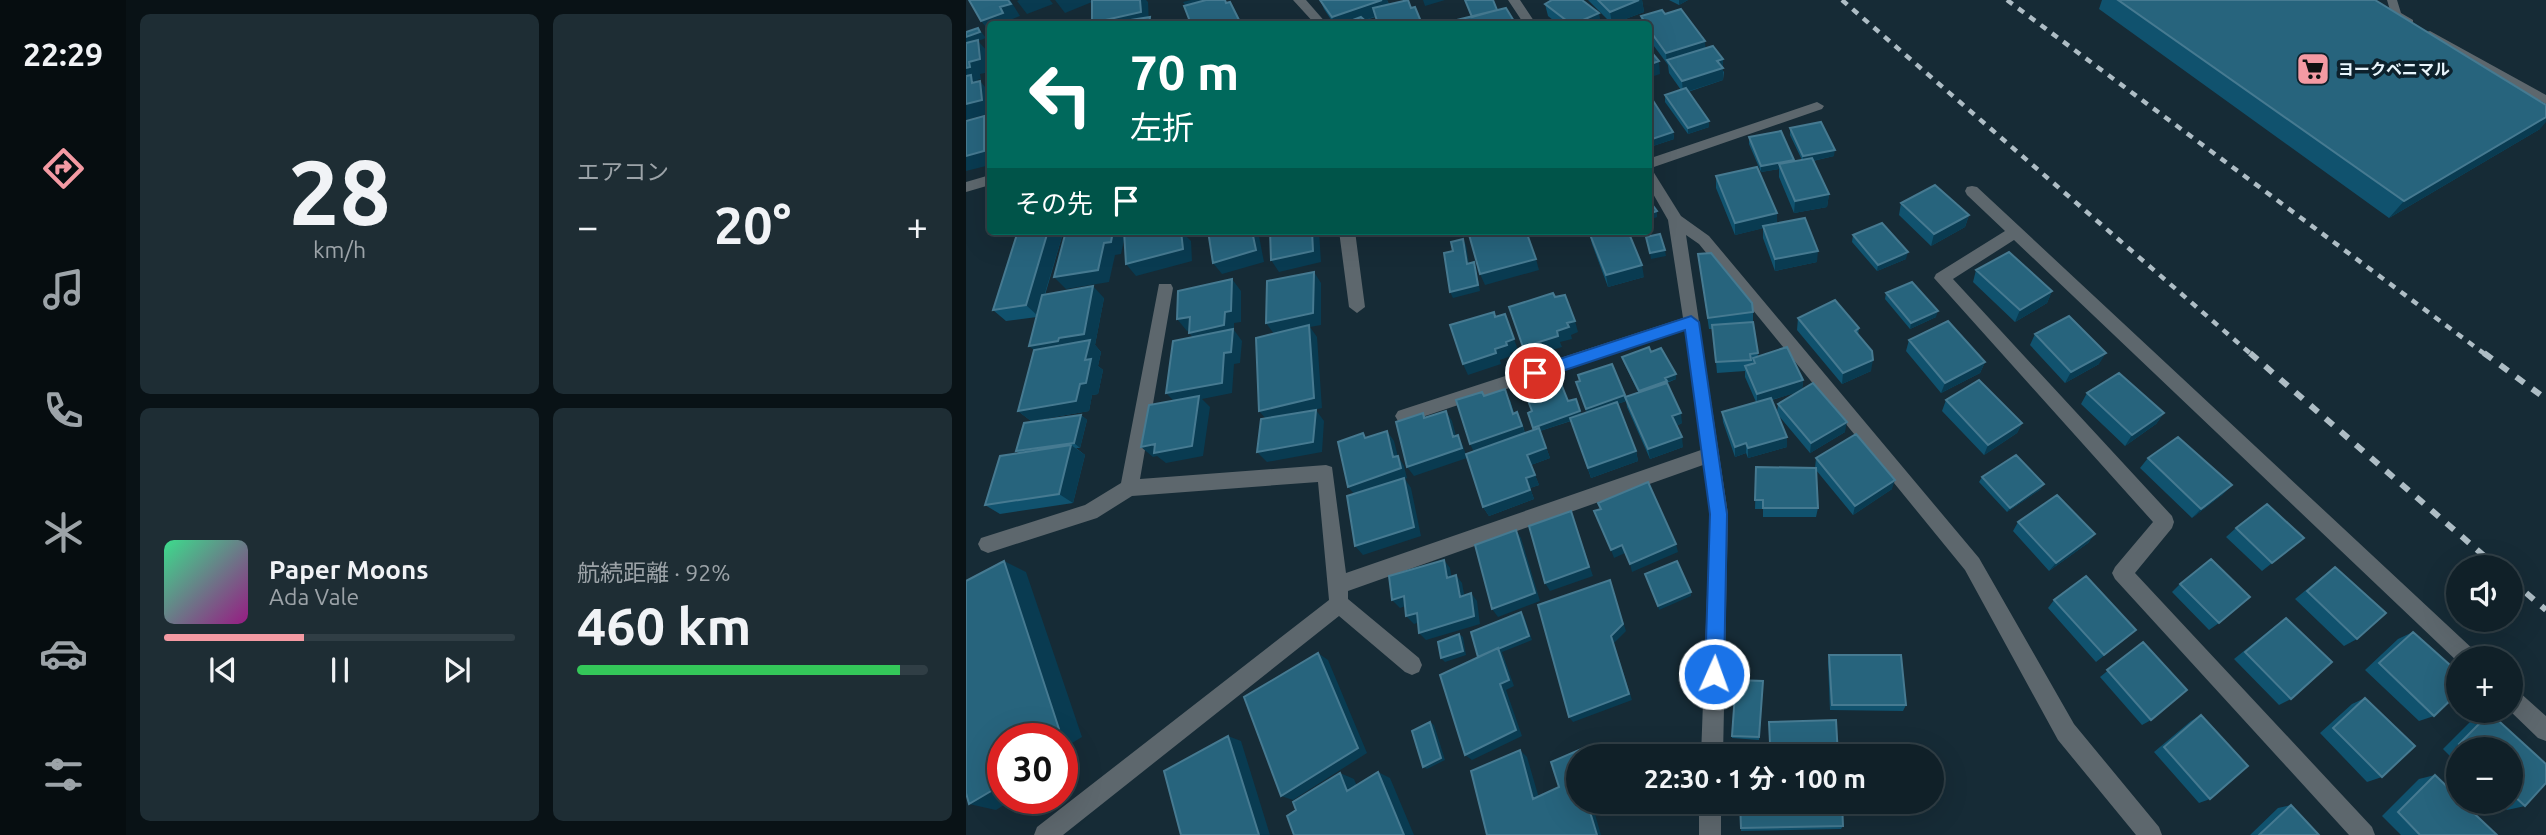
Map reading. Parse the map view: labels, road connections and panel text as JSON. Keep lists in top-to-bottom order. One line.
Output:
{"places":{"supermarket":["ヨークベニマル"]},"page":{"tabs":"22:29","tile":[["28","km/h"],"エアコン",["航続距離 · 92%","460 km"]],"turn":["70 m","左折"],"then":"その先","heat":["−","20°","+"],"song":["Paper Moons","Ada Vale"],"map_buttons":["+","−"],"limit":"30","trip":"22:30 · 1 分 · 100 m"}}
